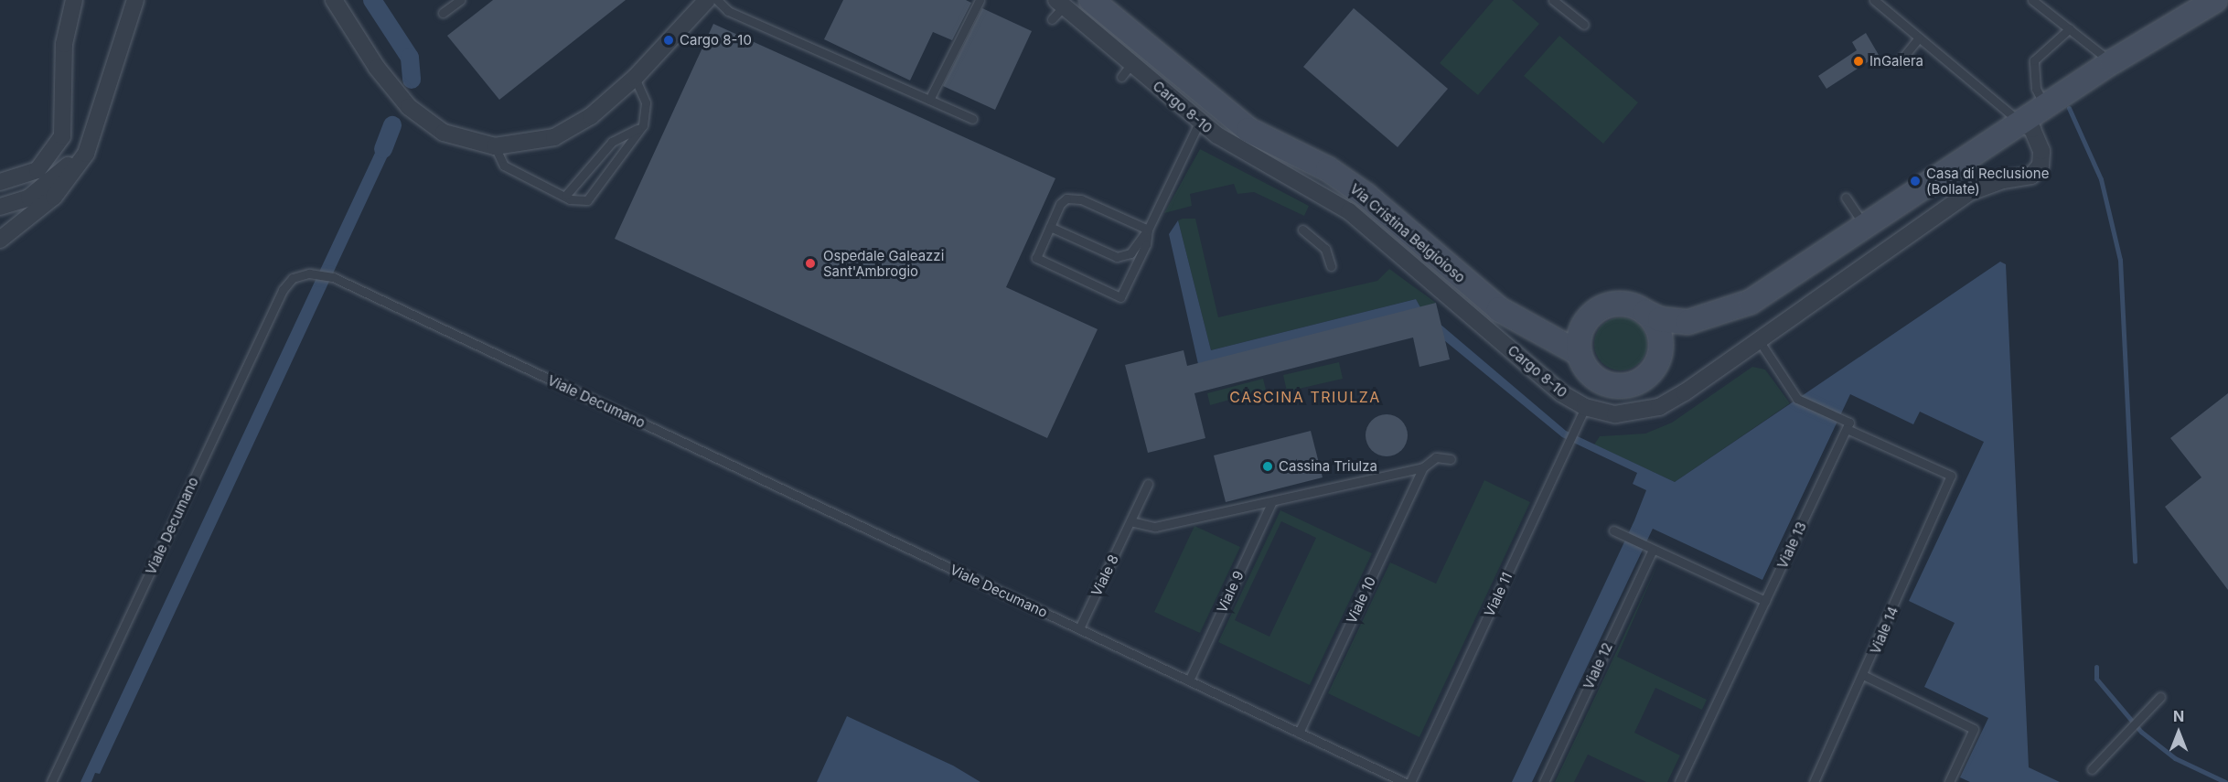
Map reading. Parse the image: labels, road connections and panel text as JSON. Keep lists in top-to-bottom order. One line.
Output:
{"streets":{"street":["Cargo 8-10","Via Cristina Belgioioso"],"lane":["Viale Decumano","Viale 13","Viale 8","Viale 9","Viale 11","Viale 10","Viale 14","Viale 12"]},"crossings":[["Cargo 8-10","Viale 11"],["Viale Decumano","Viale 8"],["Viale Decumano","Viale 9"],["Viale Decumano","Viale 10"],["Viale 13","Viale 14"]],"districts":["CASCINA TRIULZA"],"places":["Cargo 8-10","InGalera","Casa di Reclusione (Bollate)","Ospedale Galeazzi Sant'Ambrogio","Cassina Triulza"],"north":"top"}
